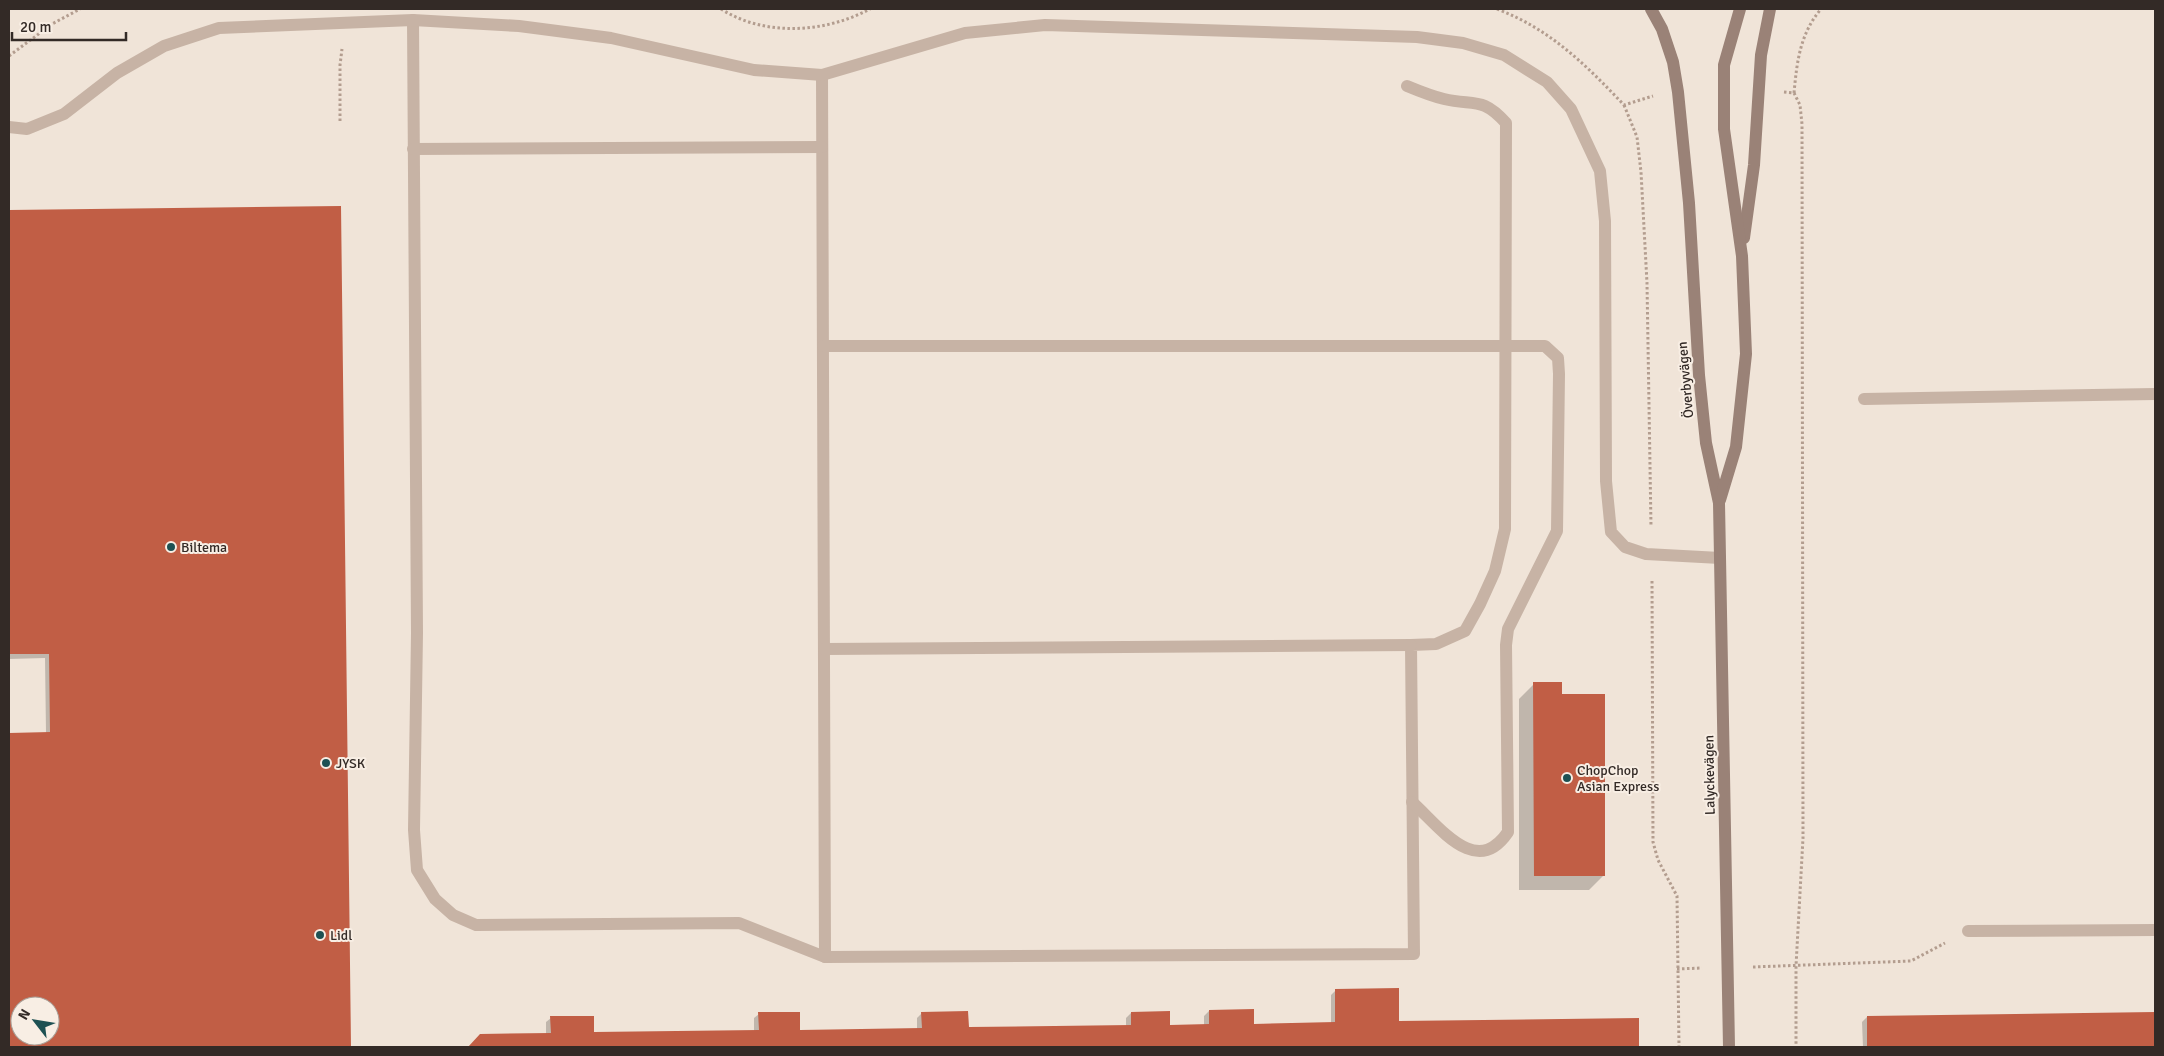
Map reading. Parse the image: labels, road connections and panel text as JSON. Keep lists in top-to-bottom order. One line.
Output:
{"streets":{"main road":["Överbyvägen","Lalyckevägen"]},"crossings":[["Överbyvägen","Lalyckevägen"]],"places":["Biltema","JYSK","ChopChop Asian Express","Lidl"],"scale_bar":"20 m","north":"top left"}
